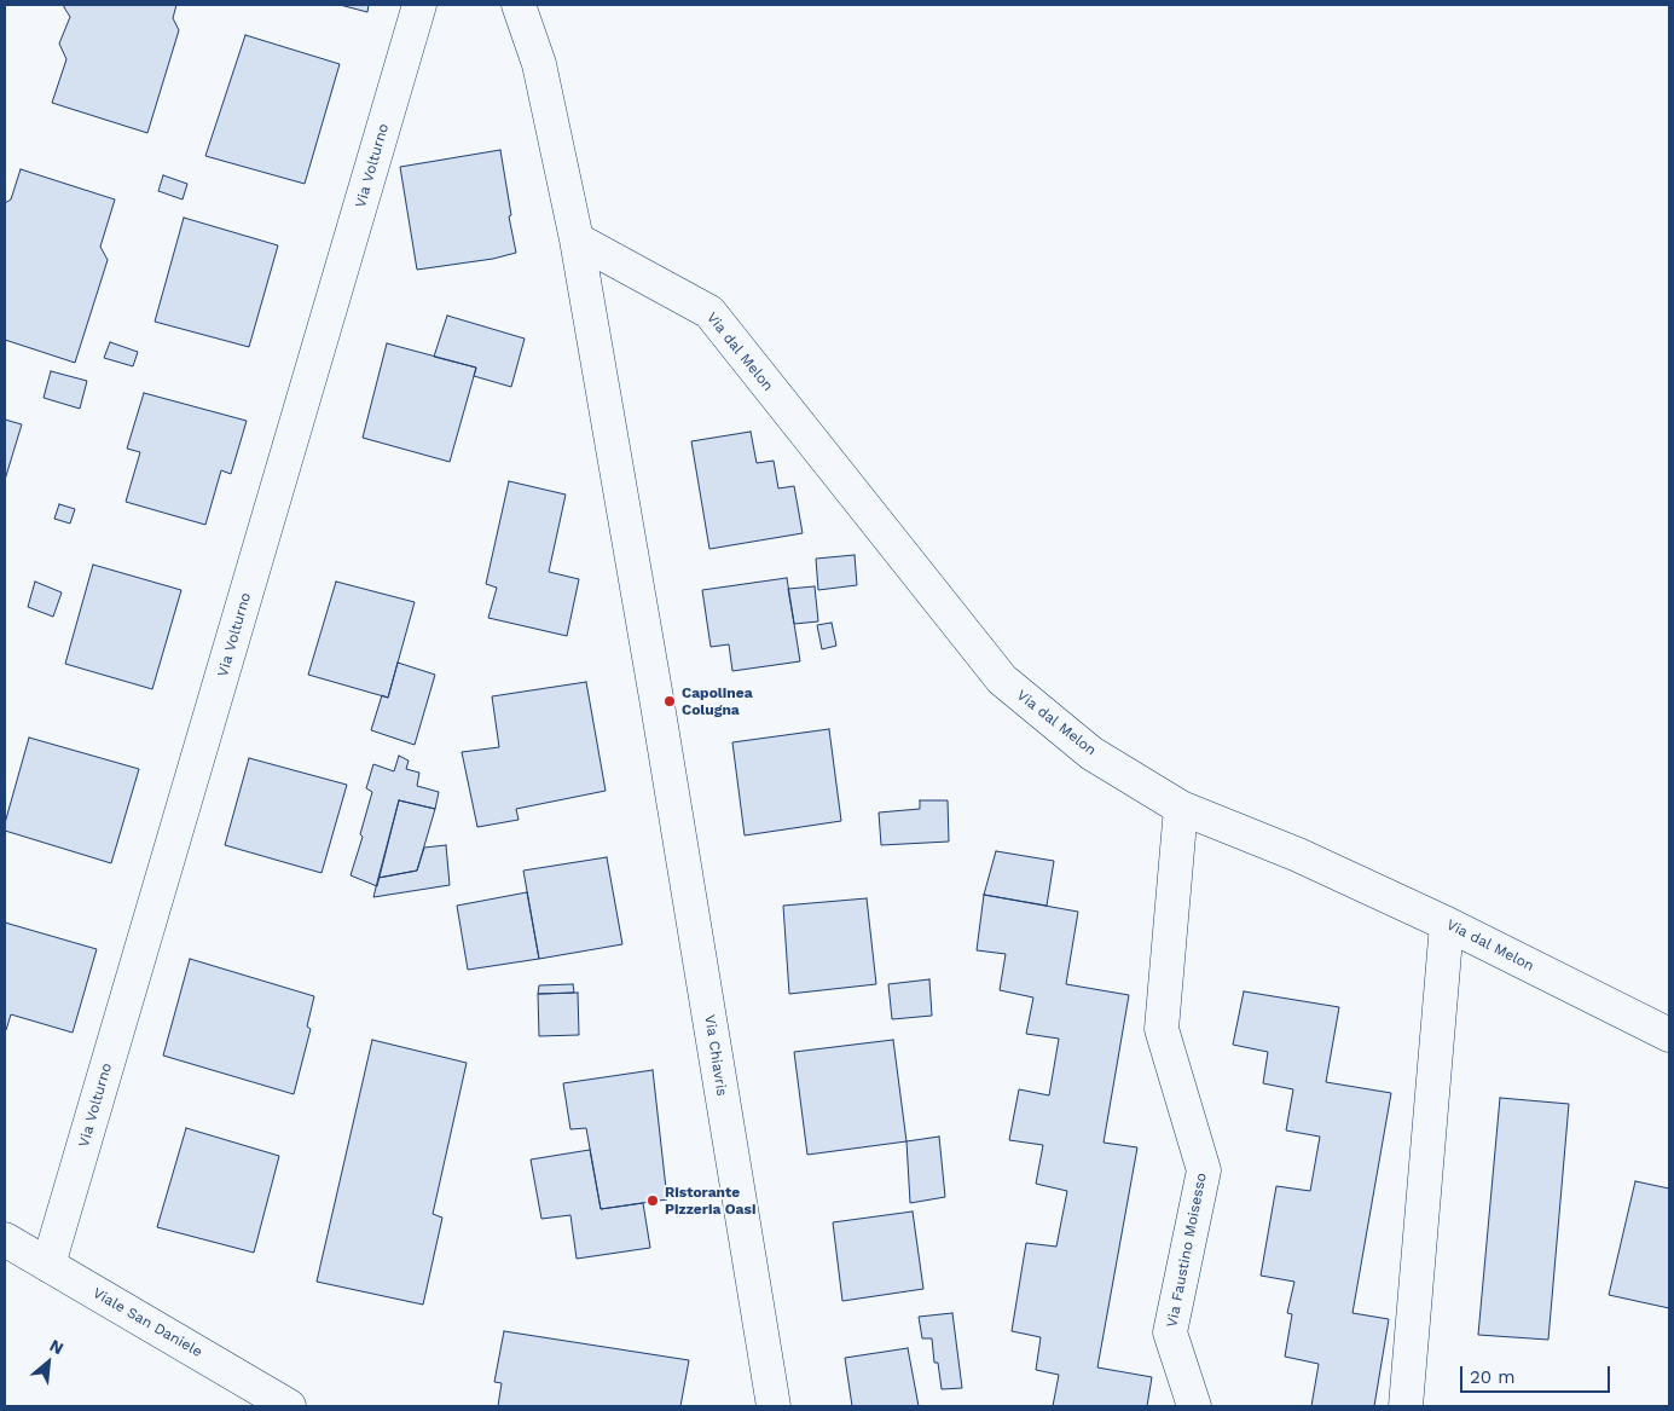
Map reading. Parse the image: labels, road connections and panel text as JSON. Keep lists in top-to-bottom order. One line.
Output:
{"streets":{"street":["Via Volturno","Via dal Melon","Via Chiavris","Via Faustino Moisesso","Viale San Daniele"]},"crossings":[["Via Volturno","Viale San Daniele"],["Via dal Melon","Via Chiavris"],["Via dal Melon","Via Faustino Moisesso"]],"places":["Capolinea Colugna","Ristorante Pizzeria Oasi"],"scale_bar":"20 m","north":"top right"}
